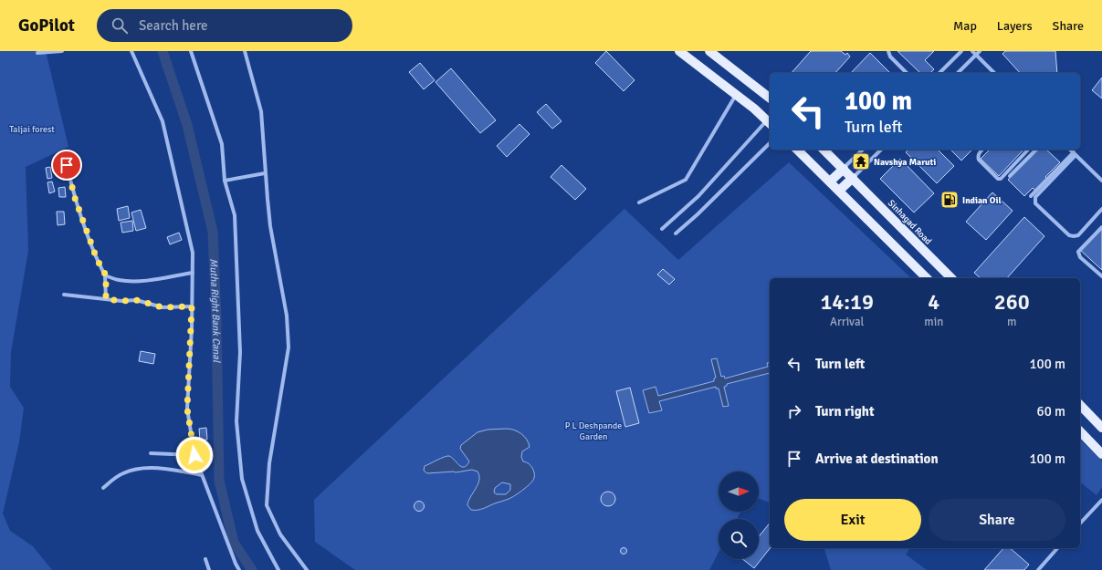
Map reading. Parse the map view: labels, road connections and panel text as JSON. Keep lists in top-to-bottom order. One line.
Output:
{"streets":{"main road":["Sinhagad Road"]},"water":["Mutha Right Bank Canal"],"parks":["Taljai forest","P L Deshpande Garden"],"places":{"temple":["Navshya Maruti"],"fuel station":["Indian Oil"]},"north":"right","page":{"header":"GoPilot","search":"Search here","nav":["Map","Layers","Share"],"turn":["100 m","Turn left"],"eta":["14:19","Arrival","4","min","260","m"],"list":[{"name":"Turn left","value":"100 m"},{"name":"Turn right","value":"60 m"},{"name":"Arrive at destination","value":"100 m"}],"buttons":["Exit","Share"]}}
